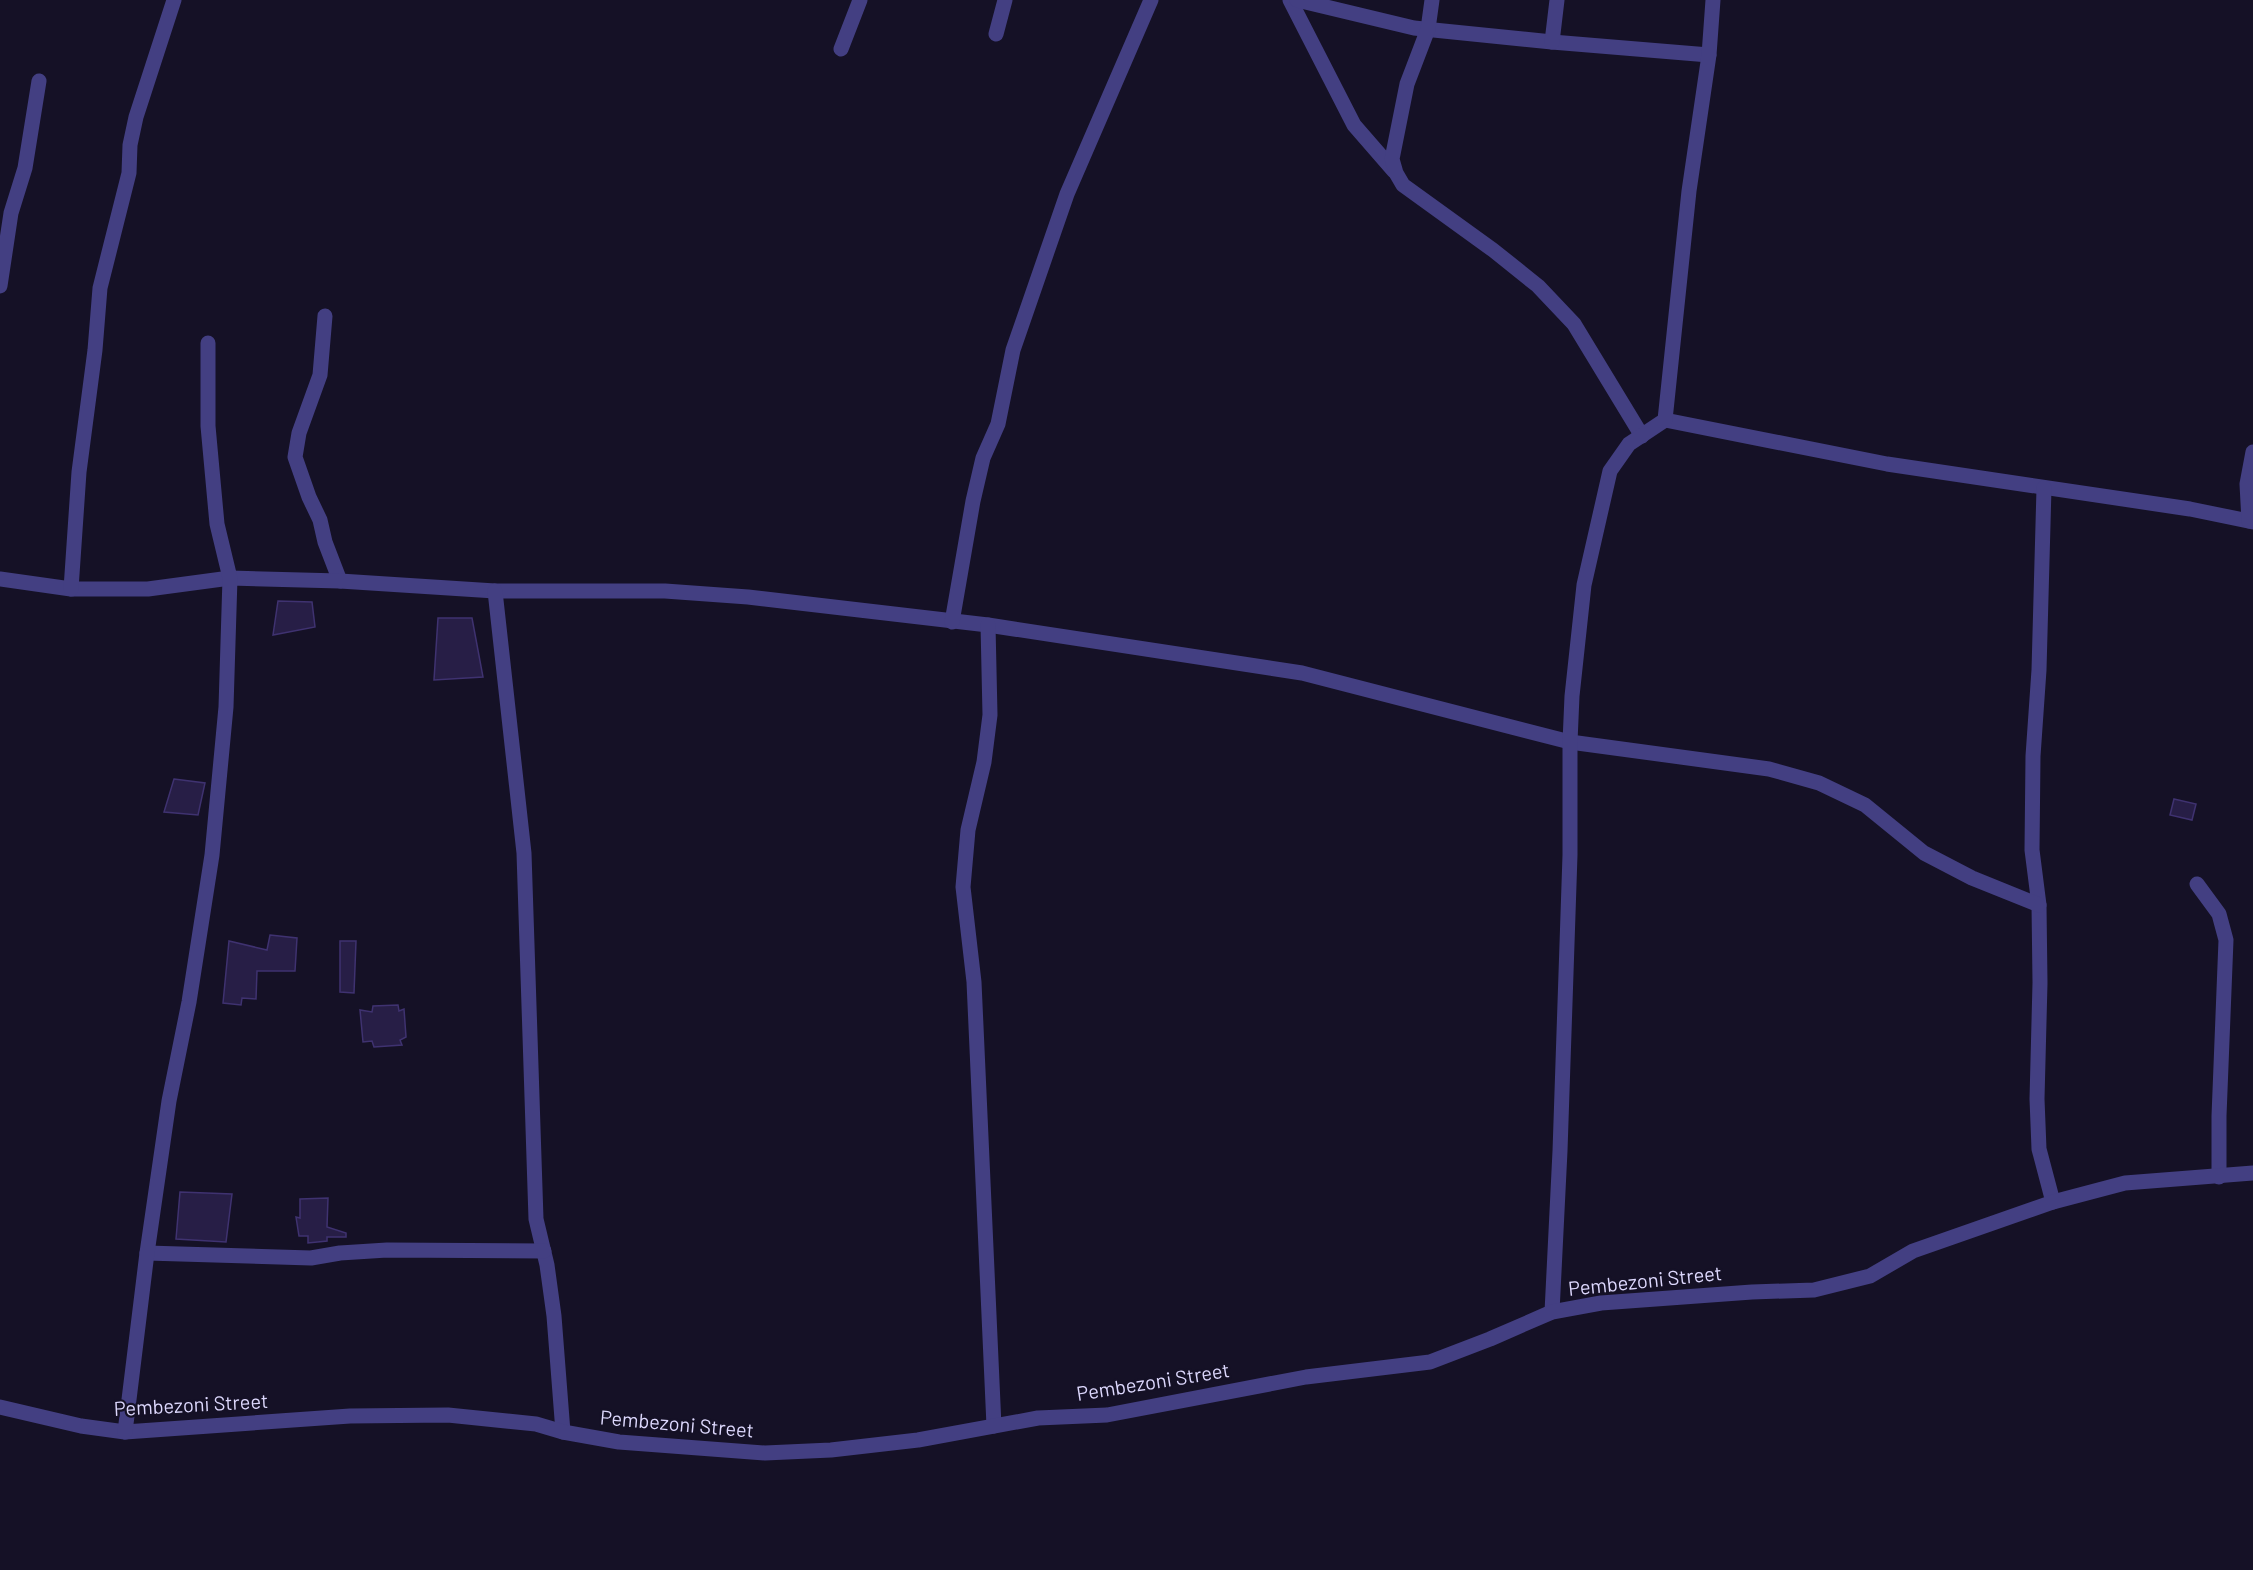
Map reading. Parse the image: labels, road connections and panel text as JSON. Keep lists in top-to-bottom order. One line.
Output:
{"streets":{"street":["Pembezoni Street"]}}
